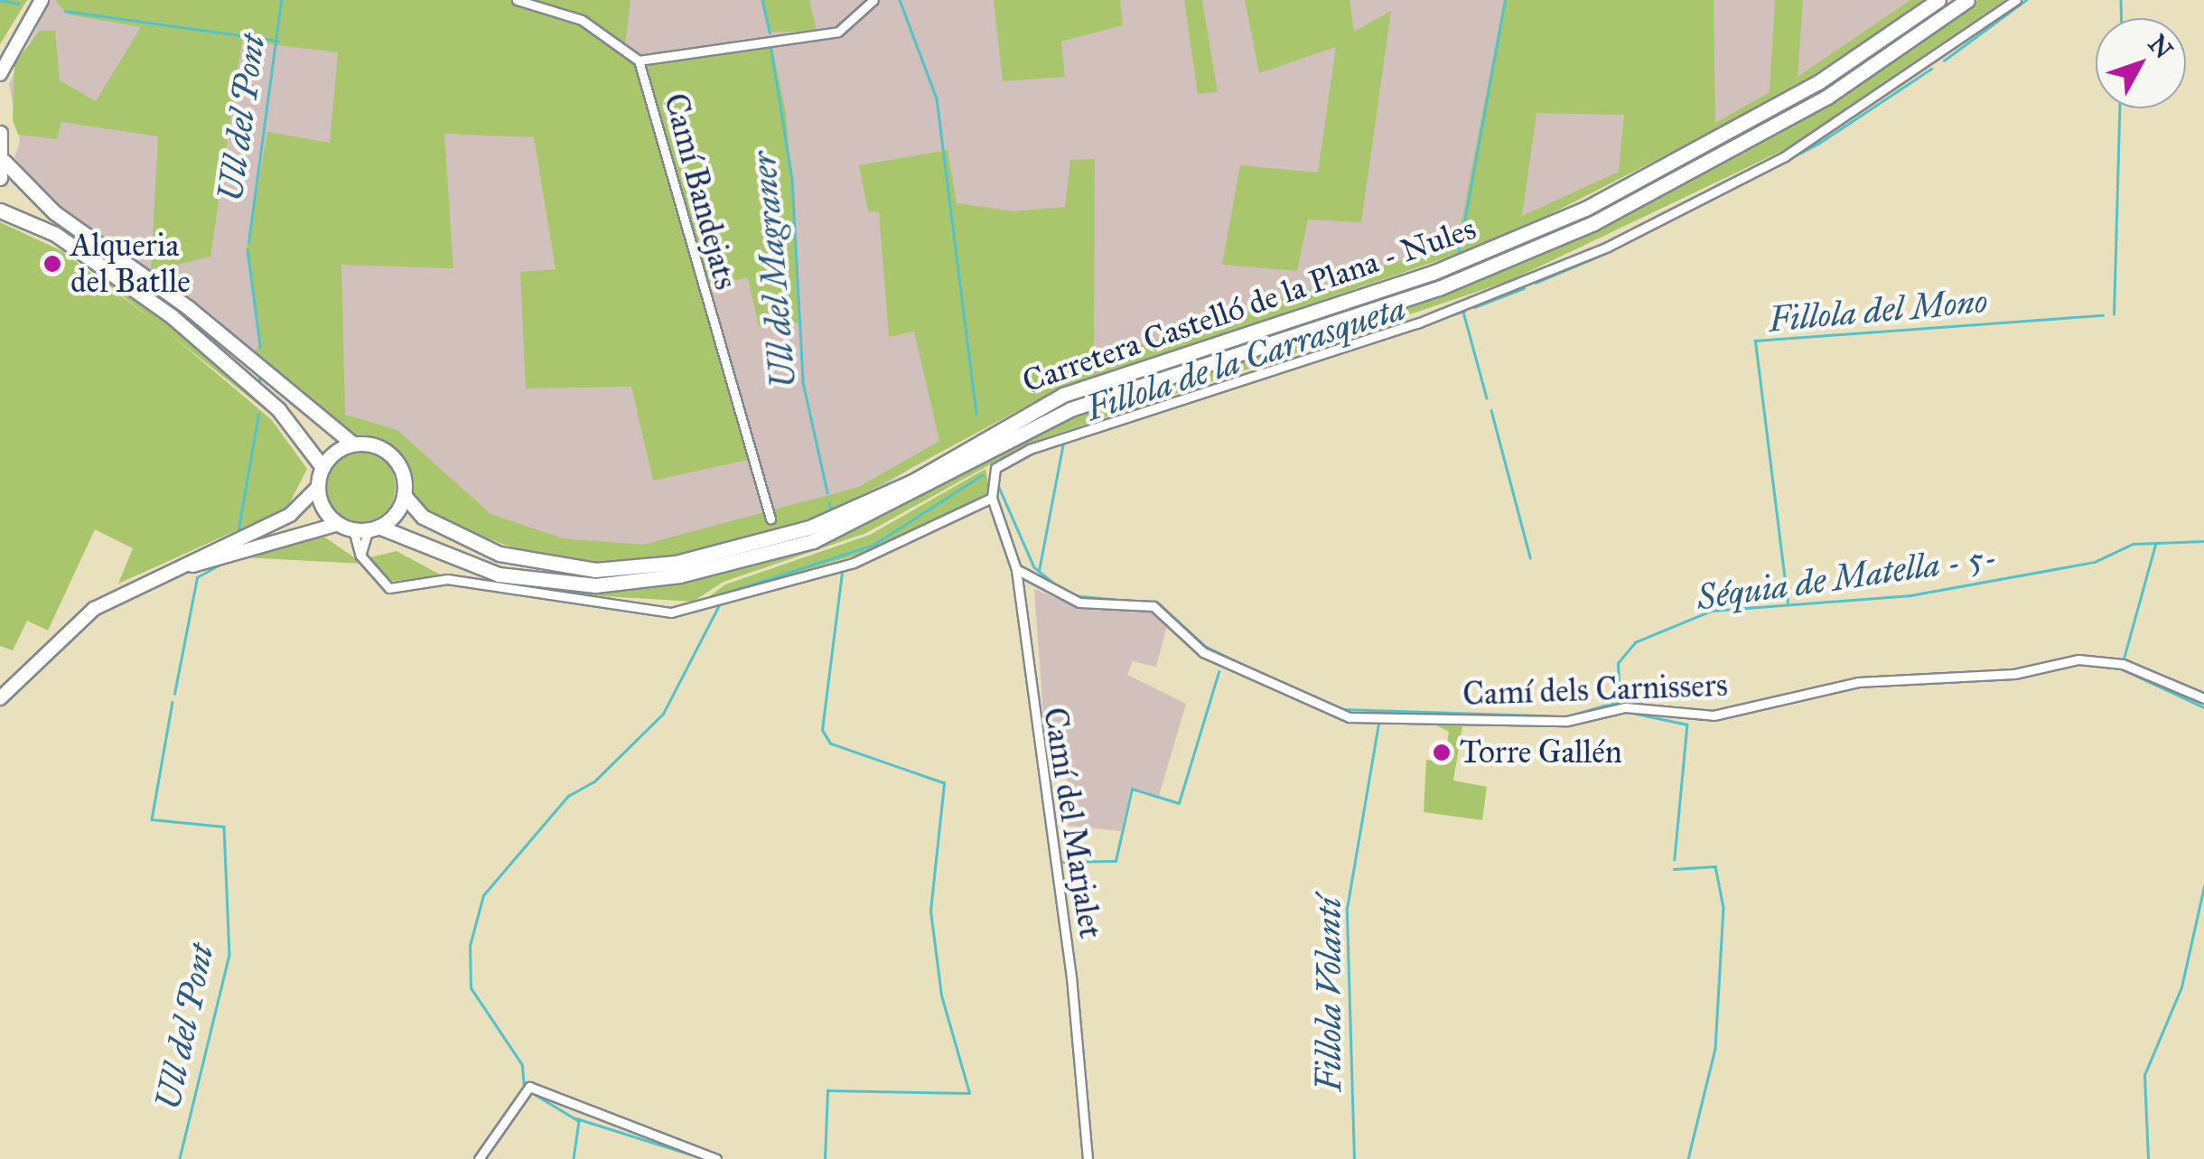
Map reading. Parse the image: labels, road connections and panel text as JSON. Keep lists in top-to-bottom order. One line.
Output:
{"streets":{"main road":["Carretera Castelló de la Plana - Nules"],"street":["Camí Bandejats","Camí dels Carnissers","Camí del Marjalet"]},"crossings":[["Camí dels Carnissers","Camí del Marjalet"]],"water":["Ull del Pont","Ull del Magraner","Fillola del Mono","Fillola de la Carrasqueta","Séquia de Matella - 5-","Fillola Volantí"],"places":["Alqueria del Batlle","Torre Gallén"],"north":"top right"}
